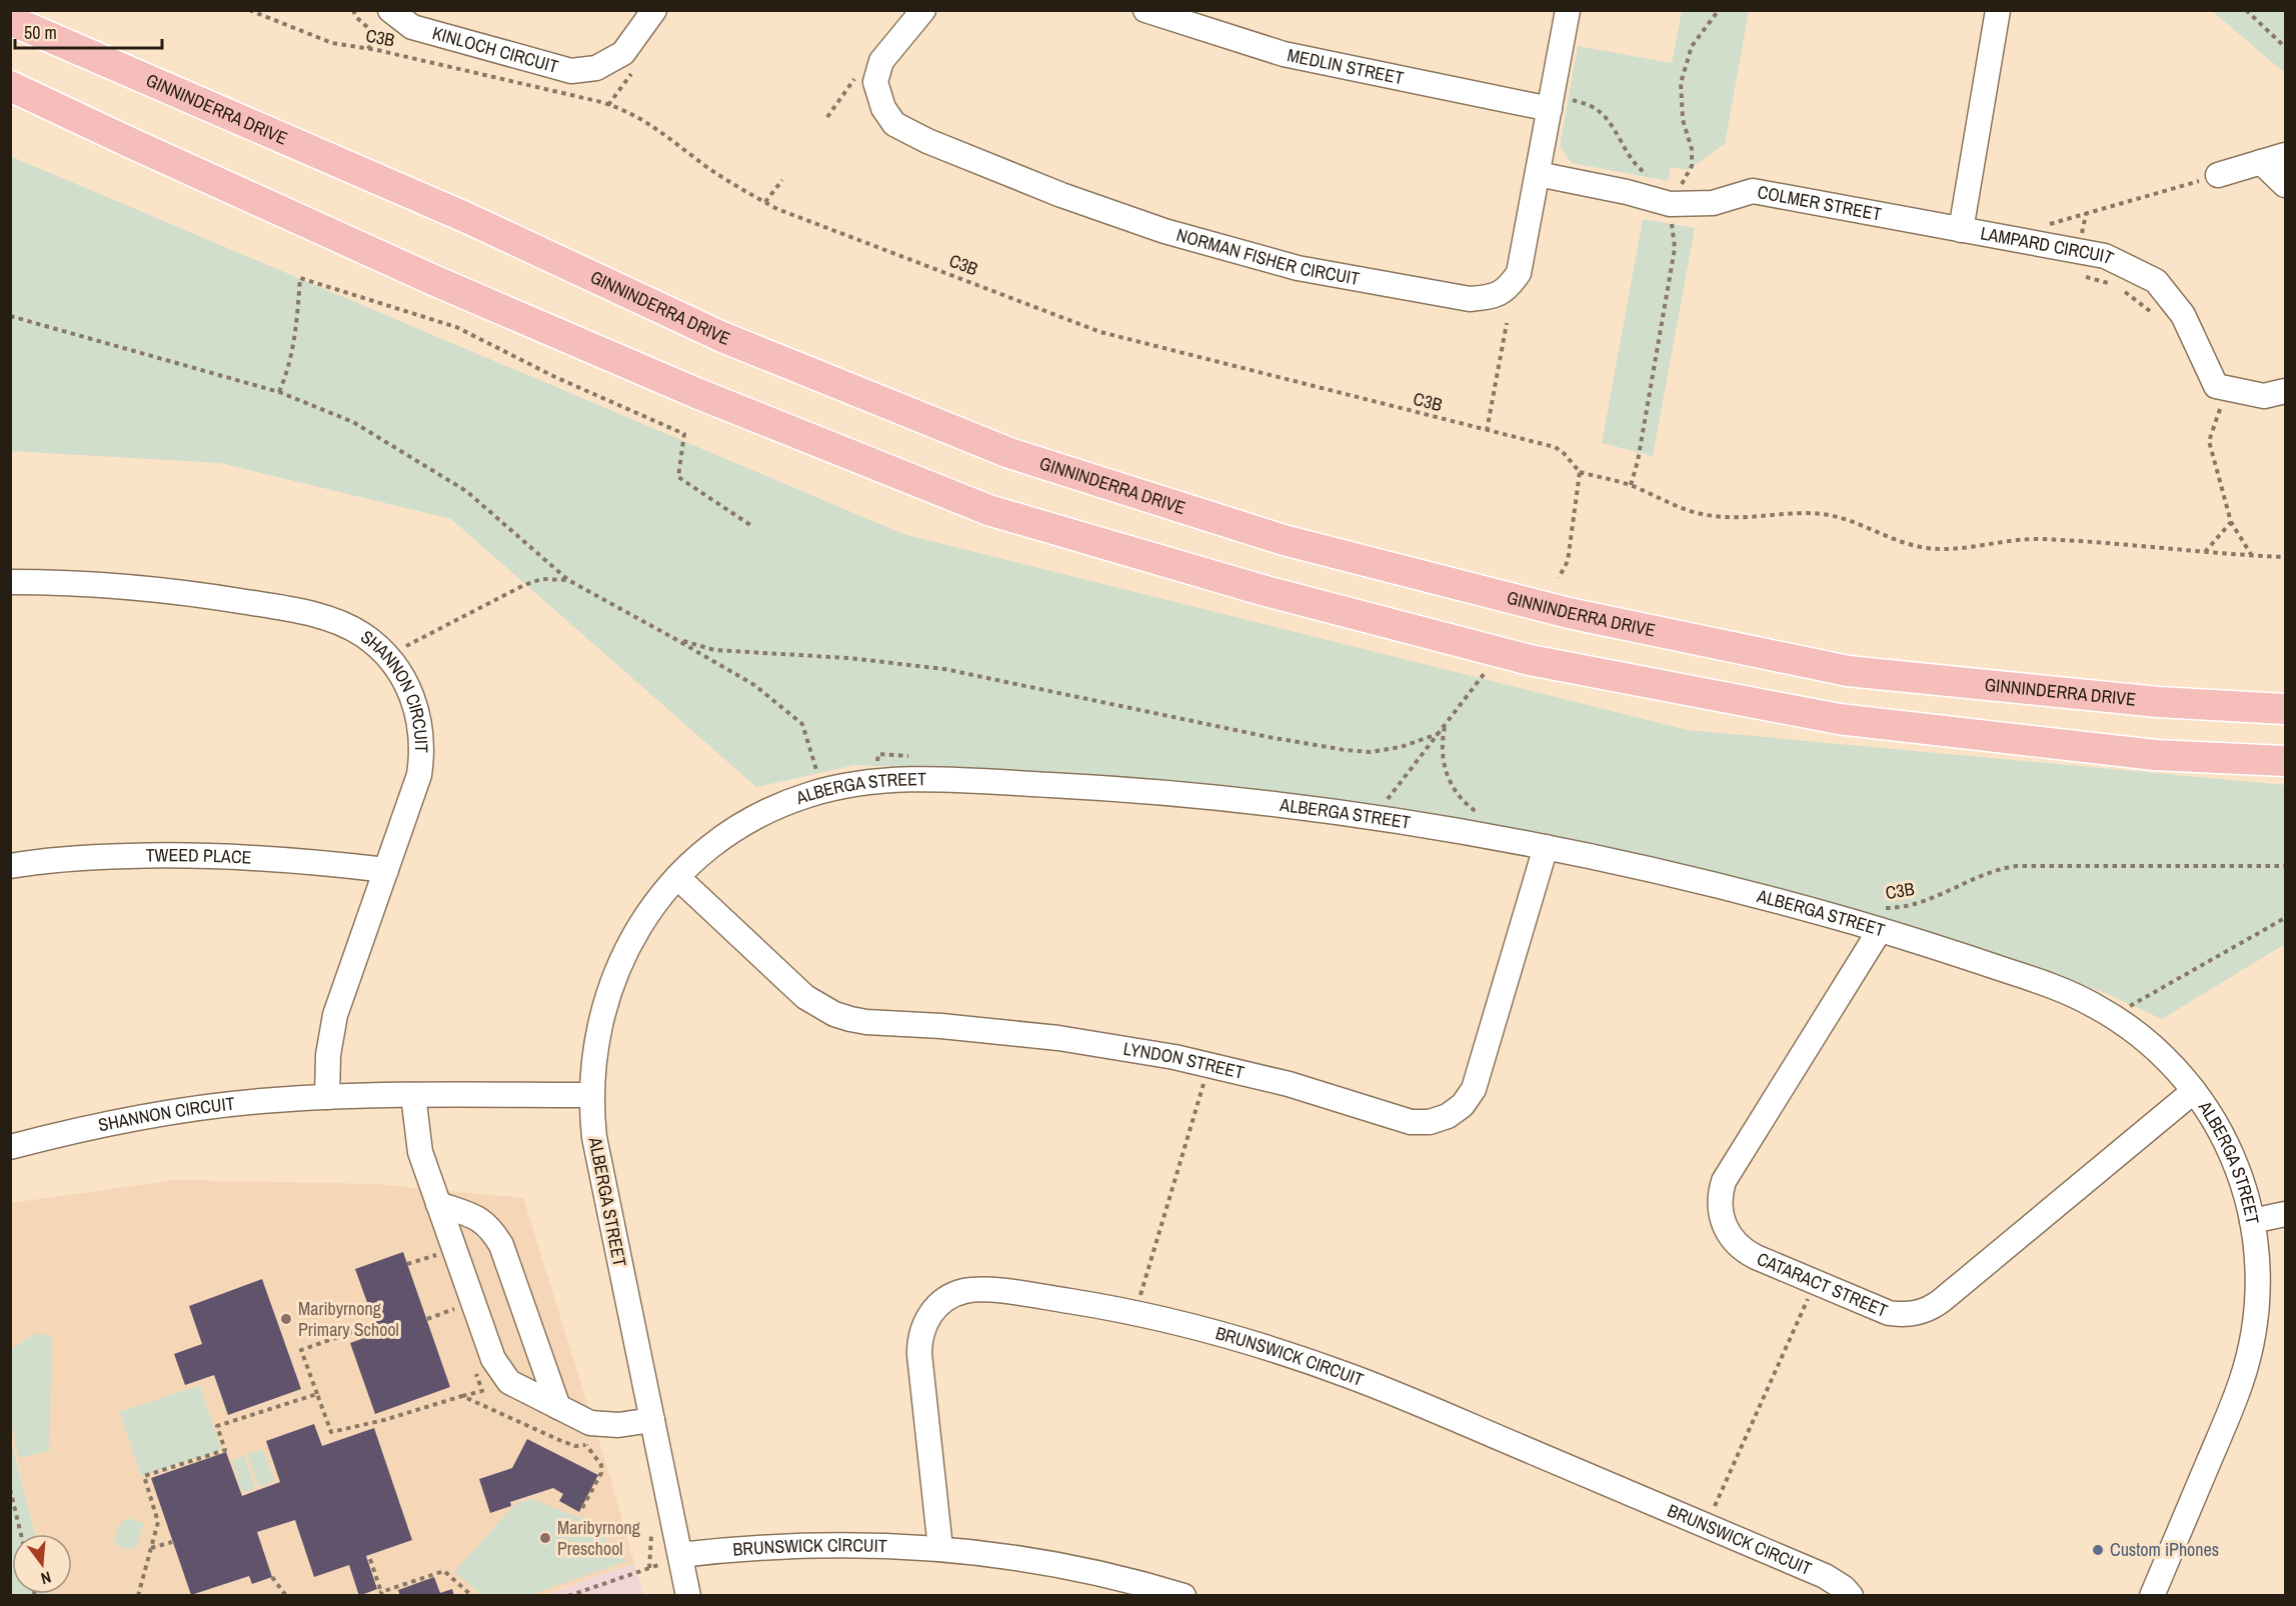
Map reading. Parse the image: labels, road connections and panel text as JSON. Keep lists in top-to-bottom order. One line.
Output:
{"streets":{"main road":["GINNINDERRA DRIVE"],"street":["KINLOCH CIRCUIT","MEDLIN STREET","COLMER STREET","LAMPARD CIRCUIT","NORMAN FISHER CIRCUIT","SHANNON CIRCUIT","ALBERGA STREET","TWEED PLACE","LYNDON STREET","CATARACT STREET","BRUNSWICK CIRCUIT"],"path":["C3B"]},"crossings":[["C3B","ALBERGA STREET"],["C3B","CATARACT STREET"],["MEDLIN STREET","NORMAN FISHER CIRCUIT"],["COLMER STREET","LAMPARD CIRCUIT"],["COLMER STREET","NORMAN FISHER CIRCUIT"],["SHANNON CIRCUIT","ALBERGA STREET"],["SHANNON CIRCUIT","TWEED PLACE"],["ALBERGA STREET","LYNDON STREET"],["ALBERGA STREET","CATARACT STREET"],["ALBERGA STREET","BRUNSWICK CIRCUIT"]],"places":["Maribyrnong Primary School","Maribyrnong Preschool","Custom iPhones"],"scale_bar":"50 m","north":"bottom"}
